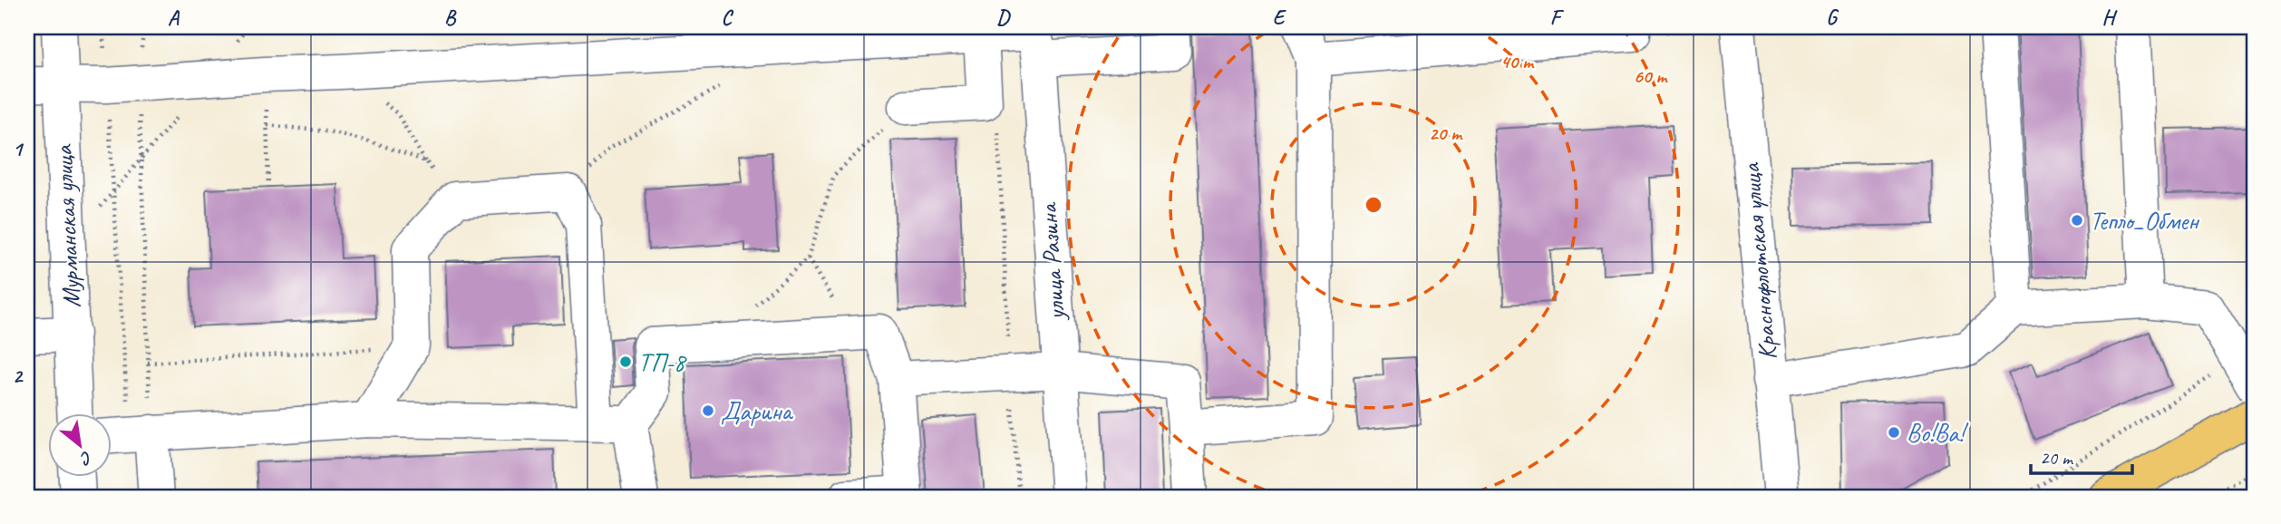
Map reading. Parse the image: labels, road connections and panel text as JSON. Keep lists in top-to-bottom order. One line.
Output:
{"streets":{"street":["Мурманская улица","улица Разина","Краснофлотская улица"]},"places":["Тепло_Обмен","ТП-8","Дарина","Во!Ва!"],"scale_bar":"20 m","north":"bottom right","grid":{"columns":["A","B","C","D","E","F","G","H"],"rows":["1","2"]},"rings":["40 m","60 m","20 m"]}
